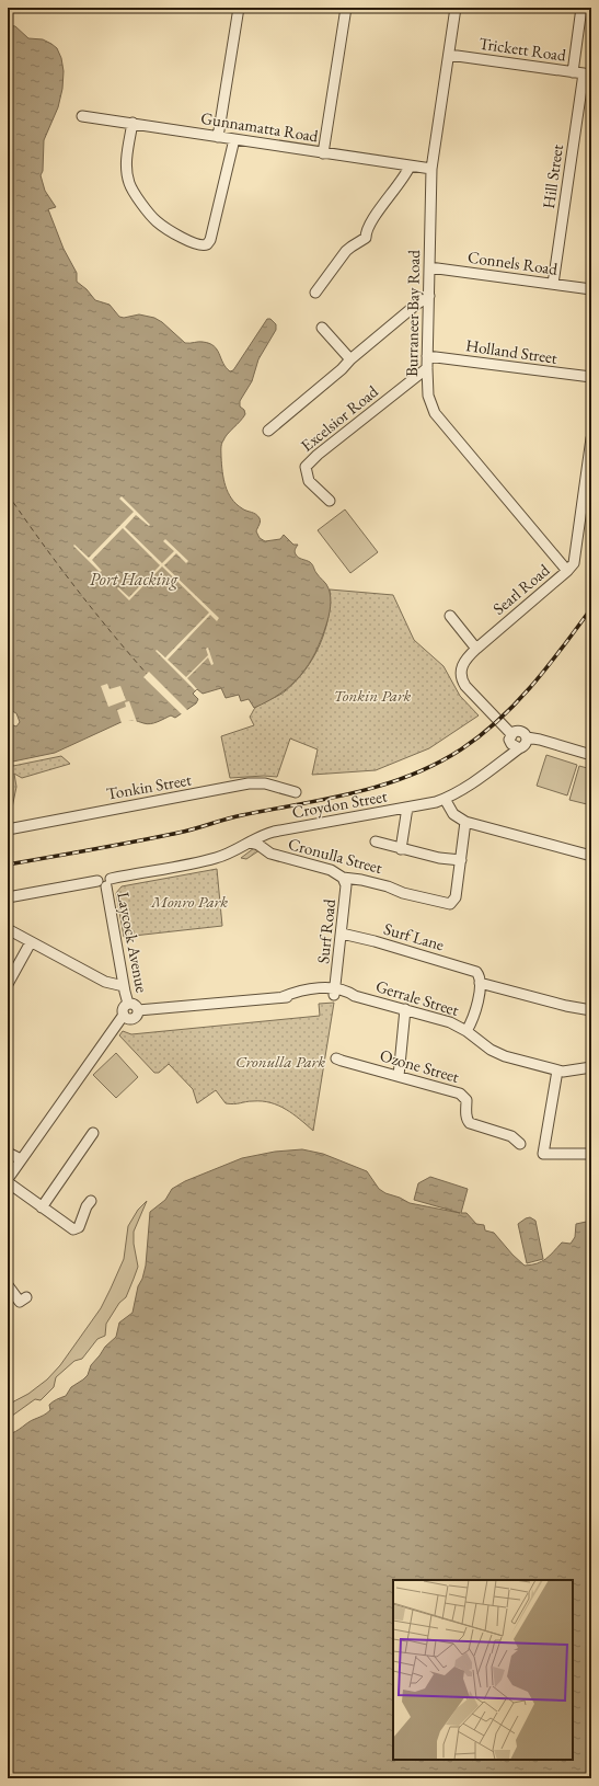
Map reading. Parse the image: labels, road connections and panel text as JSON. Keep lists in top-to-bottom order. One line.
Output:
{"streets":{"street":["Trickett Road","Gunnamatta Road","Hill Street","Connels Road","Burraneer Bay Road","Holland Street","Excelsior Road","Searl Road","Tonkin Street","Croydon Street","Cronulla Street","Surf Road","Surf Lane","Laycock Avenue","Gerrale Street","Ozone Street"]},"crossings":[["Trickett Road","Hill Street"],["Trickett Road","Burraneer Bay Road"],["Gunnamatta Road","Burraneer Bay Road"],["Hill Street","Connels Road"],["Connels Road","Burraneer Bay Road"],["Burraneer Bay Road","Holland Street"],["Burraneer Bay Road","Excelsior Road"],["Burraneer Bay Road","Searl Road"],["Searl Road","Croydon Street"],["Croydon Street","Cronulla Street"],["Cronulla Street","Surf Road"],["Surf Road","Surf Lane"],["Surf Road","Gerrale Street"],["Laycock Avenue","Gerrale Street"]],"water":["Port Hacking"],"parks":["Tonkin Park","Monro Park","Cronulla Park"]}
